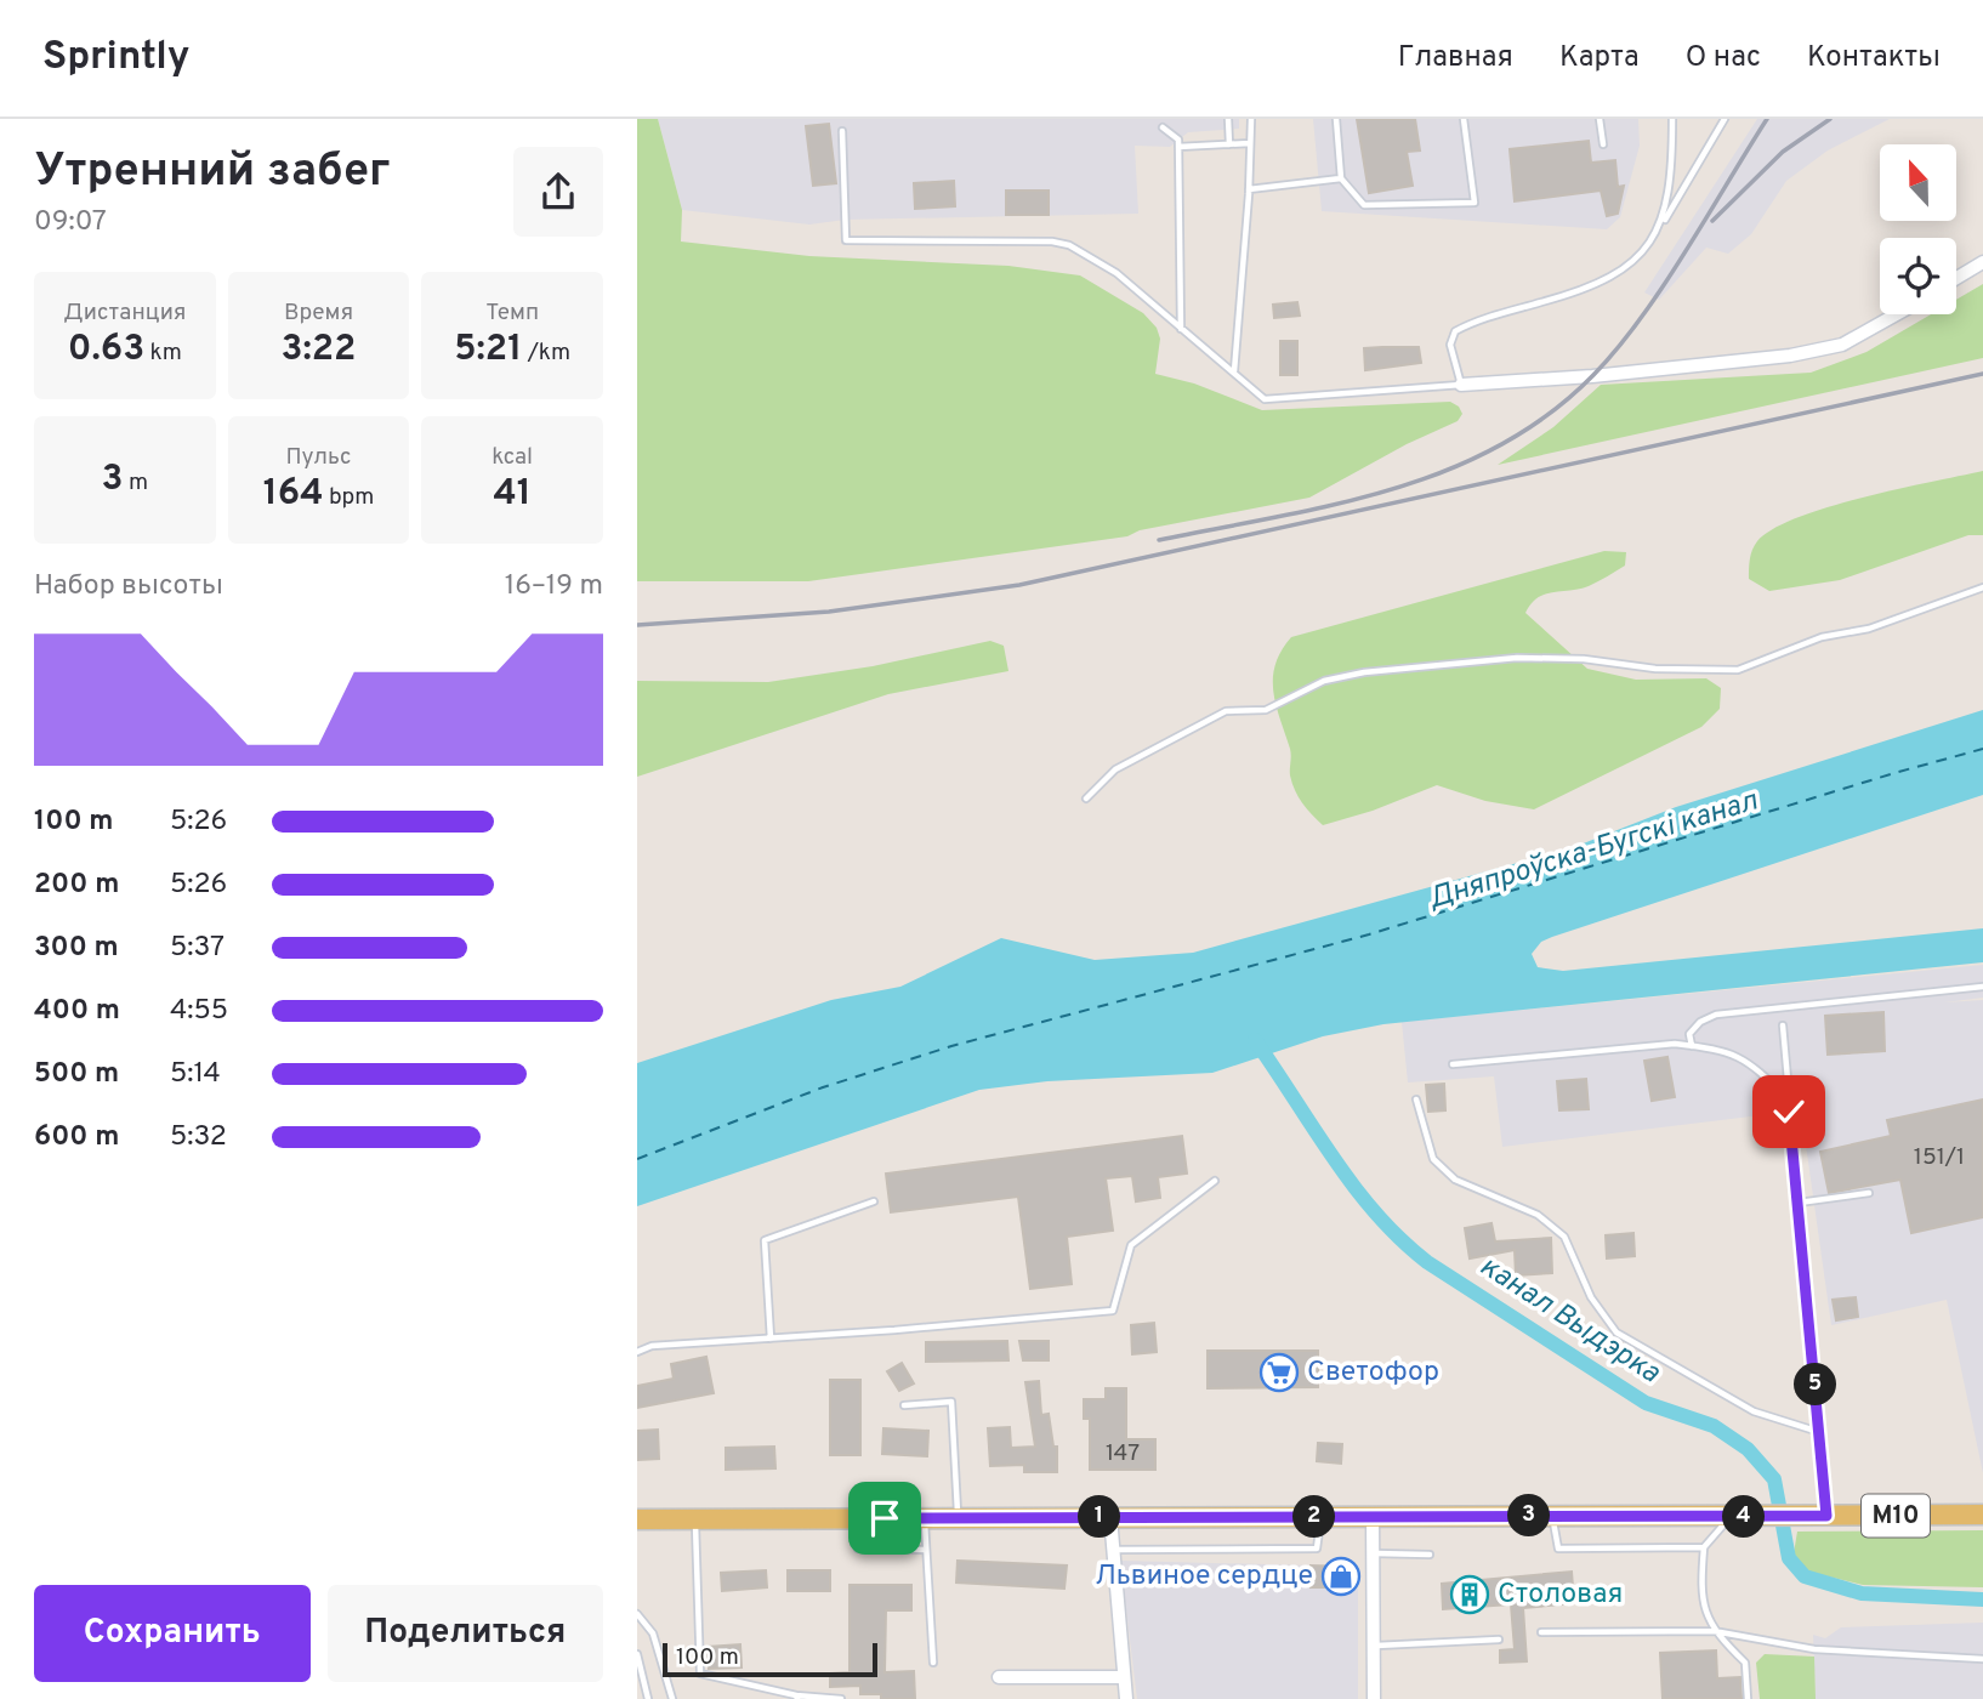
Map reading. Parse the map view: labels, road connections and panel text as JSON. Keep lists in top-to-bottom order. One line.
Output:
{"streets":{"main road":["М10"]},"water":["Дняпроўска-Бугскі канал","канал Выдэрка"],"places":{"supermarket":["Светофор"],"shop":["Львиное сердце"],"building":["Столовая"]},"house_numbers":["151/1","147"],"scale_bar":"100 m","north":"top","page":{"header":"Sprintly","nav":["Главная","Карта","О нас","Контакты"],"heading":["Утренний забег","09:07"],"stats":[["Дистанция","0.63 km"],["Время","3:22"],["Темп","5:21 /km"],["3 m"],["Пульс","164 bpm"],["kcal","41"]],"chart":["Набор высоты","16–19 m"],"list":[{"name":"100 m","note":"5:26"},{"name":"200 m","note":"5:26"},{"name":"300 m","note":"5:37"},{"name":"400 m","note":"4:55"},{"name":"500 m","note":"5:14"},{"name":"600 m","note":"5:32"}],"pins":["5","3","1","2","4"],"buttons":["Сохранить","Поделиться"],"scale":"100 m"}}
